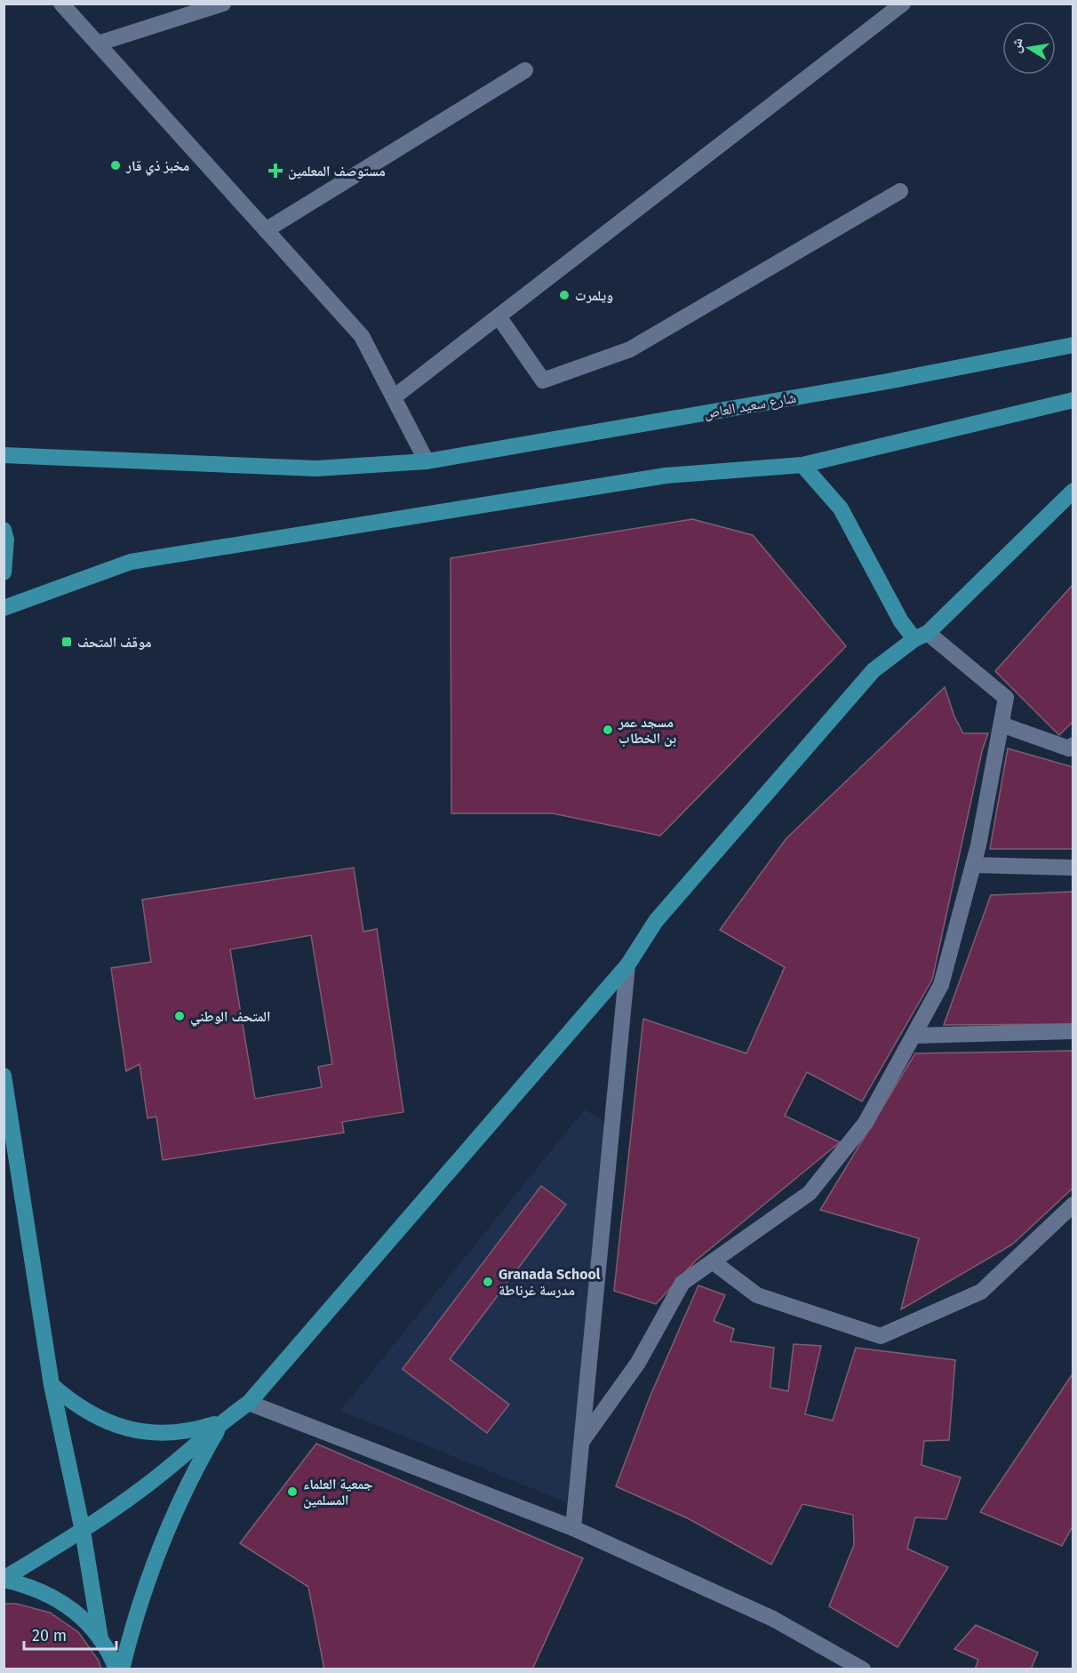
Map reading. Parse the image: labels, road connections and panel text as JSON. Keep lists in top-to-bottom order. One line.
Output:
{"streets":{"main road":["شارع سعيد العاص"]},"places":{"other":["مخبز ذي قار","ويلمرت","مسجد عمر بن الخطاب","المتحف الوطني","Granada School مدرسة غرناطة","جمعية العلماء المسلمين"],"health":["مستوصف المعلمين"],"transit":["موقف المتحف"]},"scale_bar":"20 m","north":"left"}
